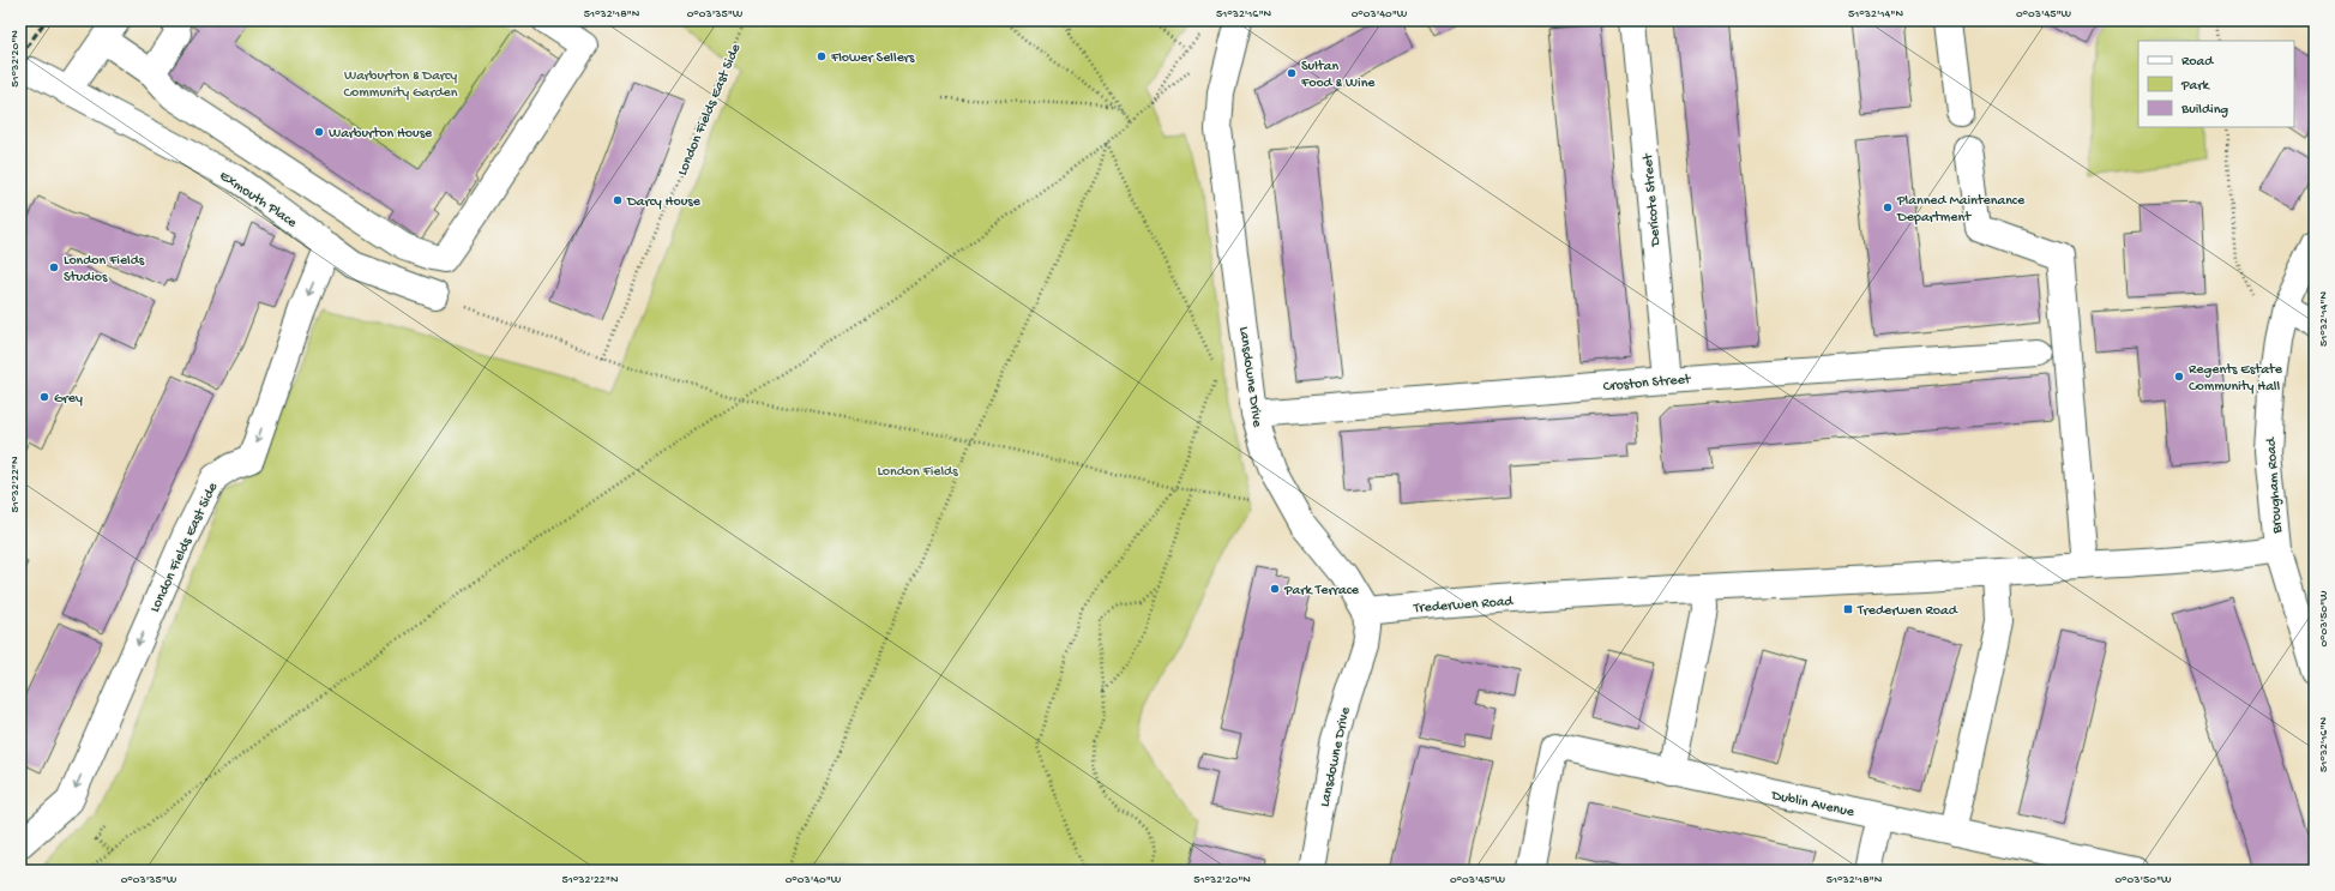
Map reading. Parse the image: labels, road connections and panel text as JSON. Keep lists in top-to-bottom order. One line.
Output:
{"streets":{"street":["London Fields East Side","Exmouth Place","Dericote Street","Lansdowne Drive","Croston Street","Brougham Road","Trederwen Road","Dublin Avenue"]},"crossings":[["London Fields East Side","Exmouth Place"],["Dericote Street","Croston Street"],["Lansdowne Drive","Croston Street"],["Lansdowne Drive","Trederwen Road"],["Brougham Road","Trederwen Road"]],"one_way":["London Fields East Side"],"parks":["Warburton & Darcy Community Garden","London Fields"],"places":{"other":["Flower Sellers","Sultan Food & Wine","Warburton House","Darcy House","Planned Maintenance Department","London Fields Studios","Regents Estate Community Hall","Grey","Park Terrace"],"transit":["Trederwen Road"]},"legend":["Road","Park","Building"],"coordinates":["51°32'18\"N","0°03'35\"W","51°32'16\"N","0°03'40\"W","51°32'14\"N","0°03'45\"W","51°32'20\"N","51°32'22\"N","0°03'50\"W"]}
